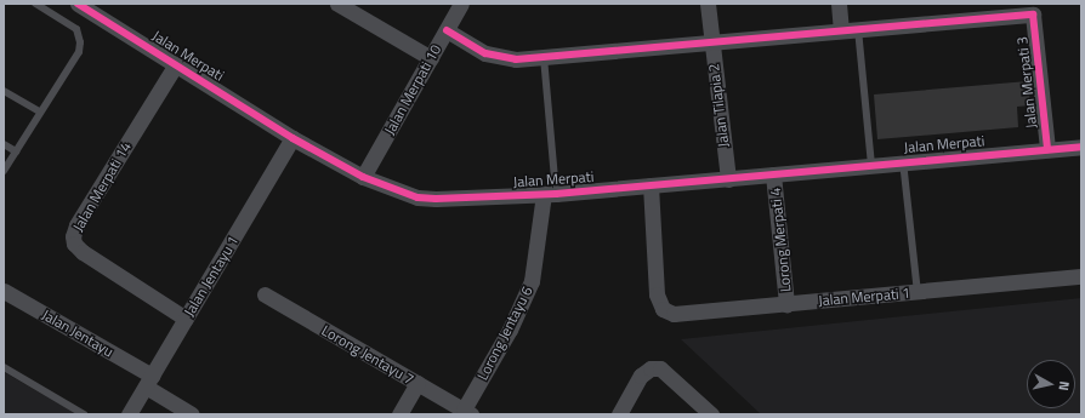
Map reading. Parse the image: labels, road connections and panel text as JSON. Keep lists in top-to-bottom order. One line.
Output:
{"streets":{"street":["Jalan Merpati","Jalan Merpati 3","Jalan Merpati 10","Jalan Tilapia 2","Jalan Merpati 14","Lorong Merpati 4","Jalan Jentayu 1","Jalan Merpati 1","Jalan Jentayu","Lorong Jentayu 6","Lorong Jentayu 7"]},"crossings":[["Jalan Merpati","Jalan Merpati 3"],["Jalan Merpati","Jalan Merpati 10"],["Jalan Merpati","Jalan Tilapia 2"],["Jalan Merpati","Jalan Merpati 14"],["Jalan Merpati","Lorong Merpati 4"],["Jalan Merpati","Jalan Jentayu 1"],["Jalan Merpati","Jalan Merpati 1"],["Jalan Merpati","Lorong Jentayu 6"],["Jalan Merpati 14","Jalan Jentayu 1"],["Lorong Merpati 4","Jalan Merpati 1"],["Jalan Jentayu 1","Jalan Jentayu"],["Lorong Jentayu 6","Lorong Jentayu 7"]],"north":"right"}
